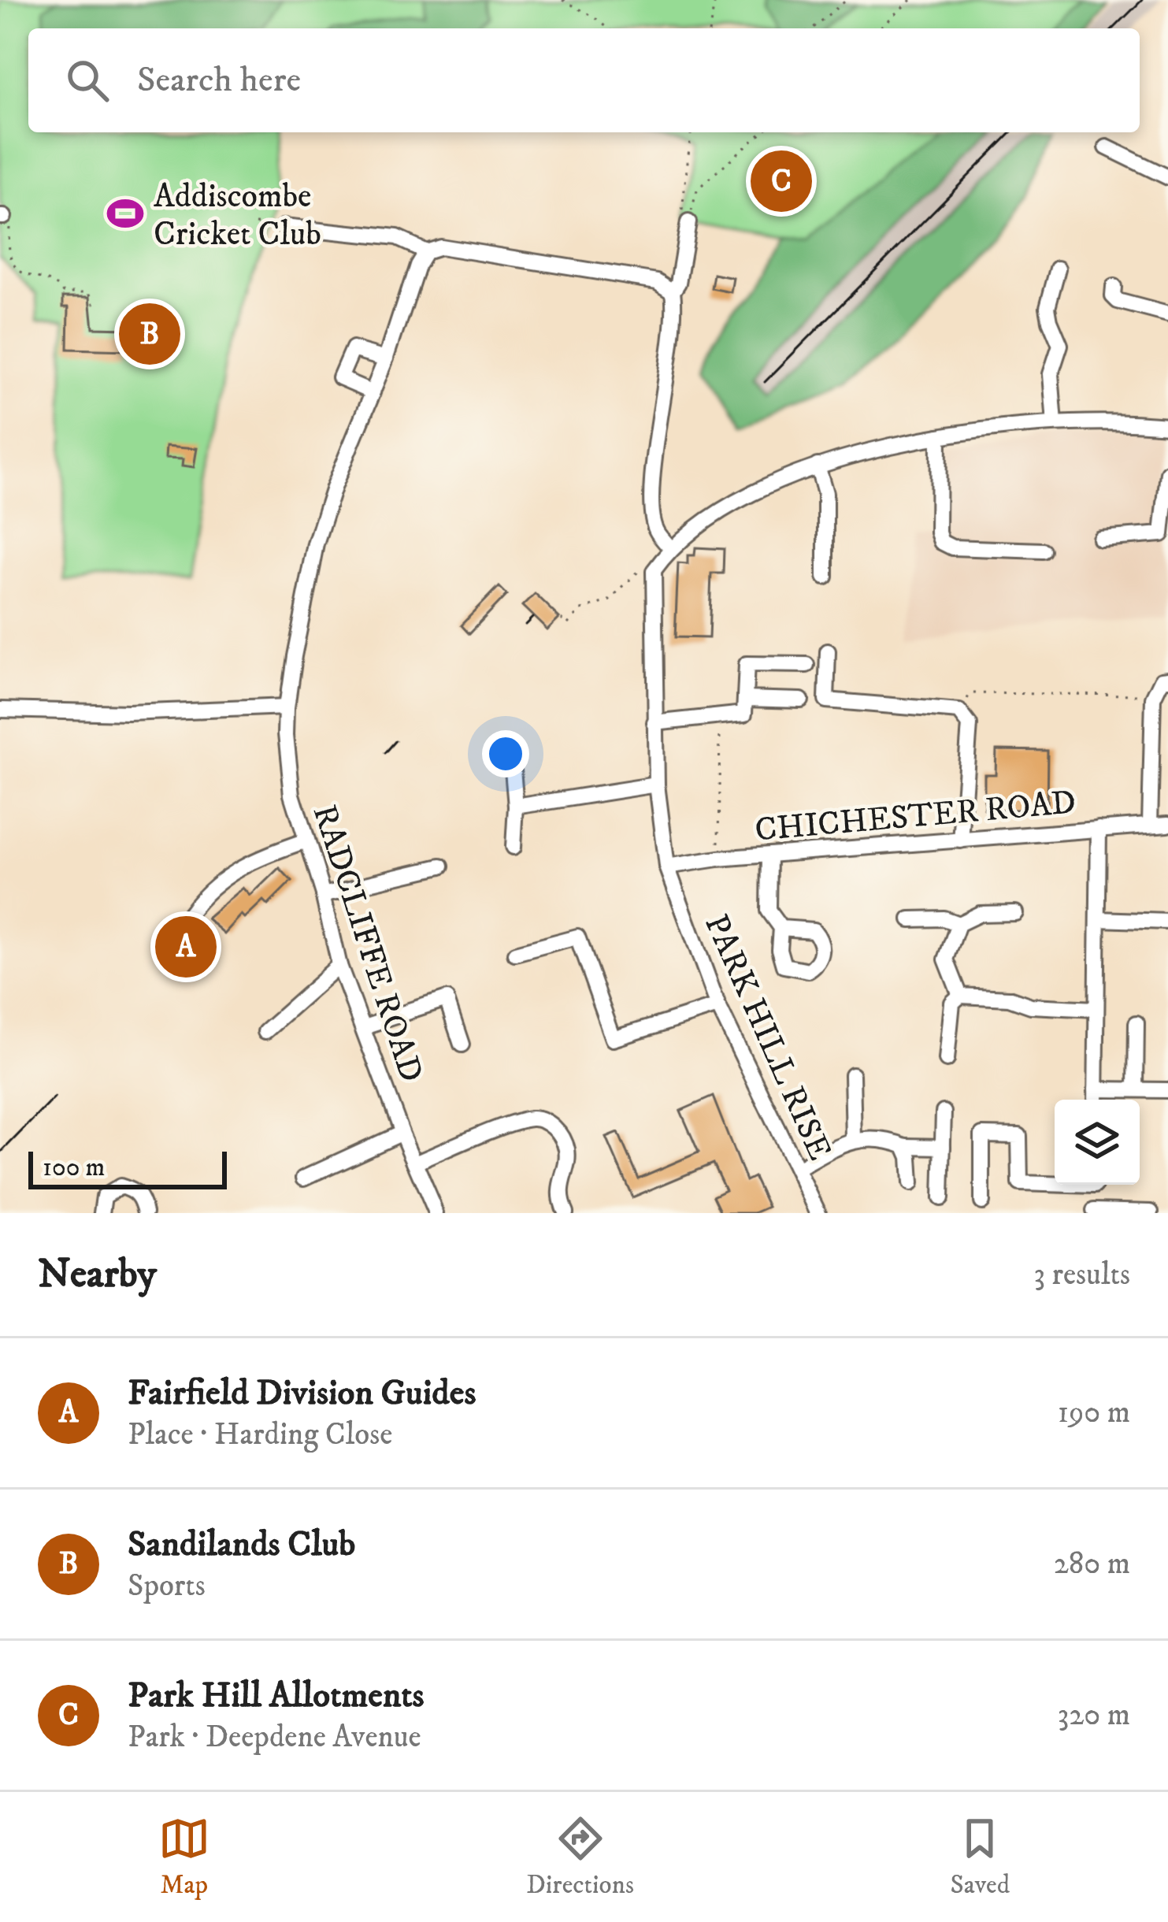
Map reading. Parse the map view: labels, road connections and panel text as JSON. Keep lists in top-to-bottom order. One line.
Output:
{"streets":{"street":["CHICHESTER ROAD","RADCLIFFE ROAD","PARK HILL RISE"]},"crossings":[["CHICHESTER ROAD","PARK HILL RISE"]],"places":{"sports":["Addiscombe Cricket Club"]},"scale_bar":"100 m","page":{"search":"Search here","pins":["C","B","A"],"scale":"100 m","heading":["Nearby","3 results"],"list":[{"mark":"A","name":"Fairfield Division Guides","note":"Place · Harding Close","value":"190 m"},{"mark":"B","name":"Sandilands Club","note":"Sports","value":"280 m"},{"mark":"C","name":"Park Hill Allotments","note":"Park · Deepdene Avenue","value":"320 m"}],"nav":["Map","Directions","Saved"]}}
